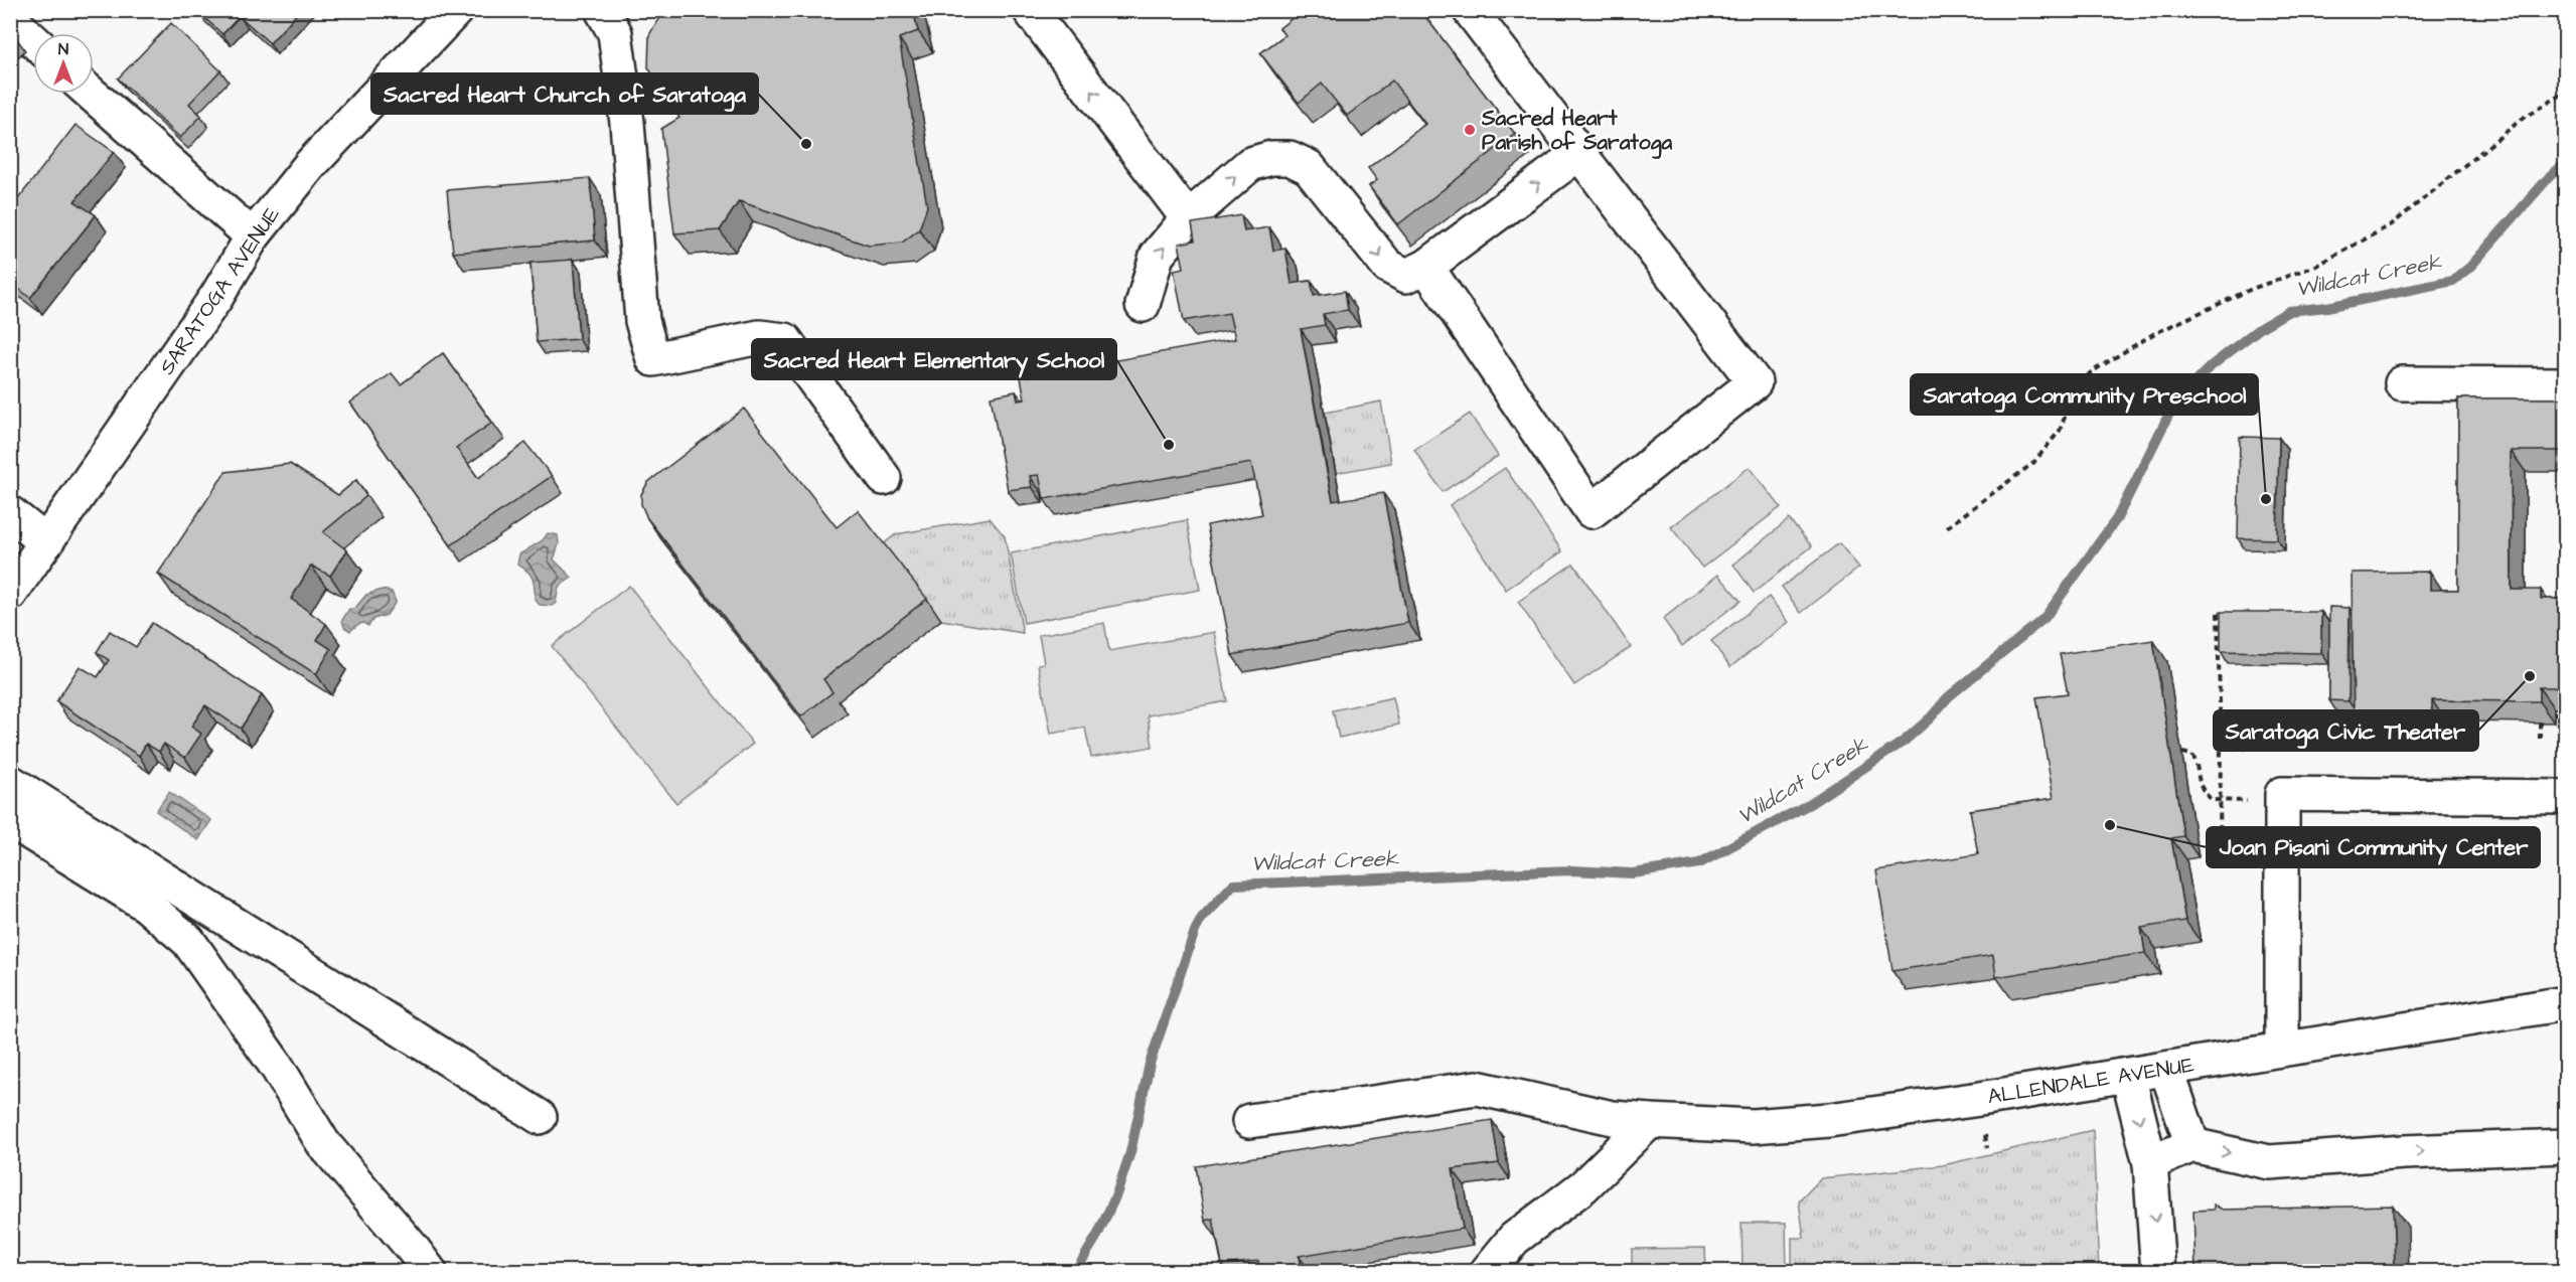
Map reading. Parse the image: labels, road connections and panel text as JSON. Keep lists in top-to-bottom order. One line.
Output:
{"streets":{"street":["SARATOGA AVENUE","ALLENDALE AVENUE"]},"water":["Wildcat Creek"],"places":["Sacred Heart Parish of Saratoga","Sacred Heart Church of Saratoga","Sacred Heart Elementary School","Saratoga Community Preschool","Saratoga Civic Theater","Joan Pisani Community Center"],"north":"top"}
